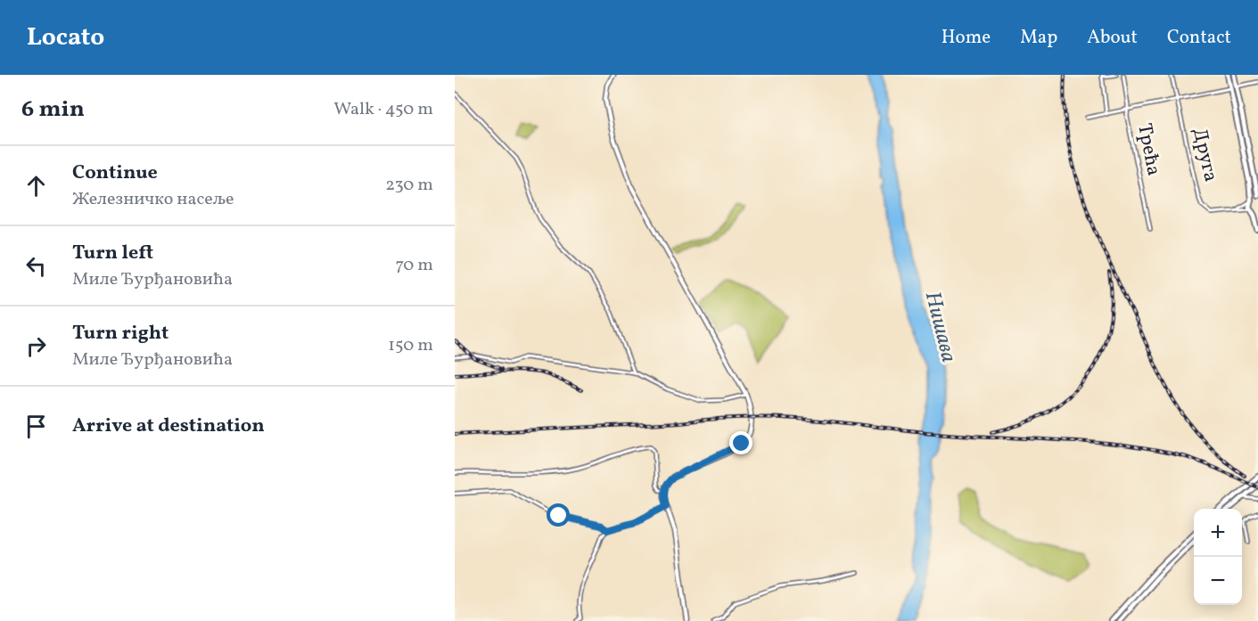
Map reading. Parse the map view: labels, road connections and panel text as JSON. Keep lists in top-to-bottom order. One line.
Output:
{"streets":{"street":["Трећа","Друга"]},"water":["Нишава"],"page":{"header":"Locato","nav":["Home","Map","About","Contact"],"heading":["6 min","Walk · 450 m"],"list":[["Continue","Железничко насеље","230 m"],["Turn left","Миле Ђурђановића","70 m"],["Turn right","Миле Ђурђановића","150 m"],"Arrive at destination"],"map_buttons":["+","−"]}}
